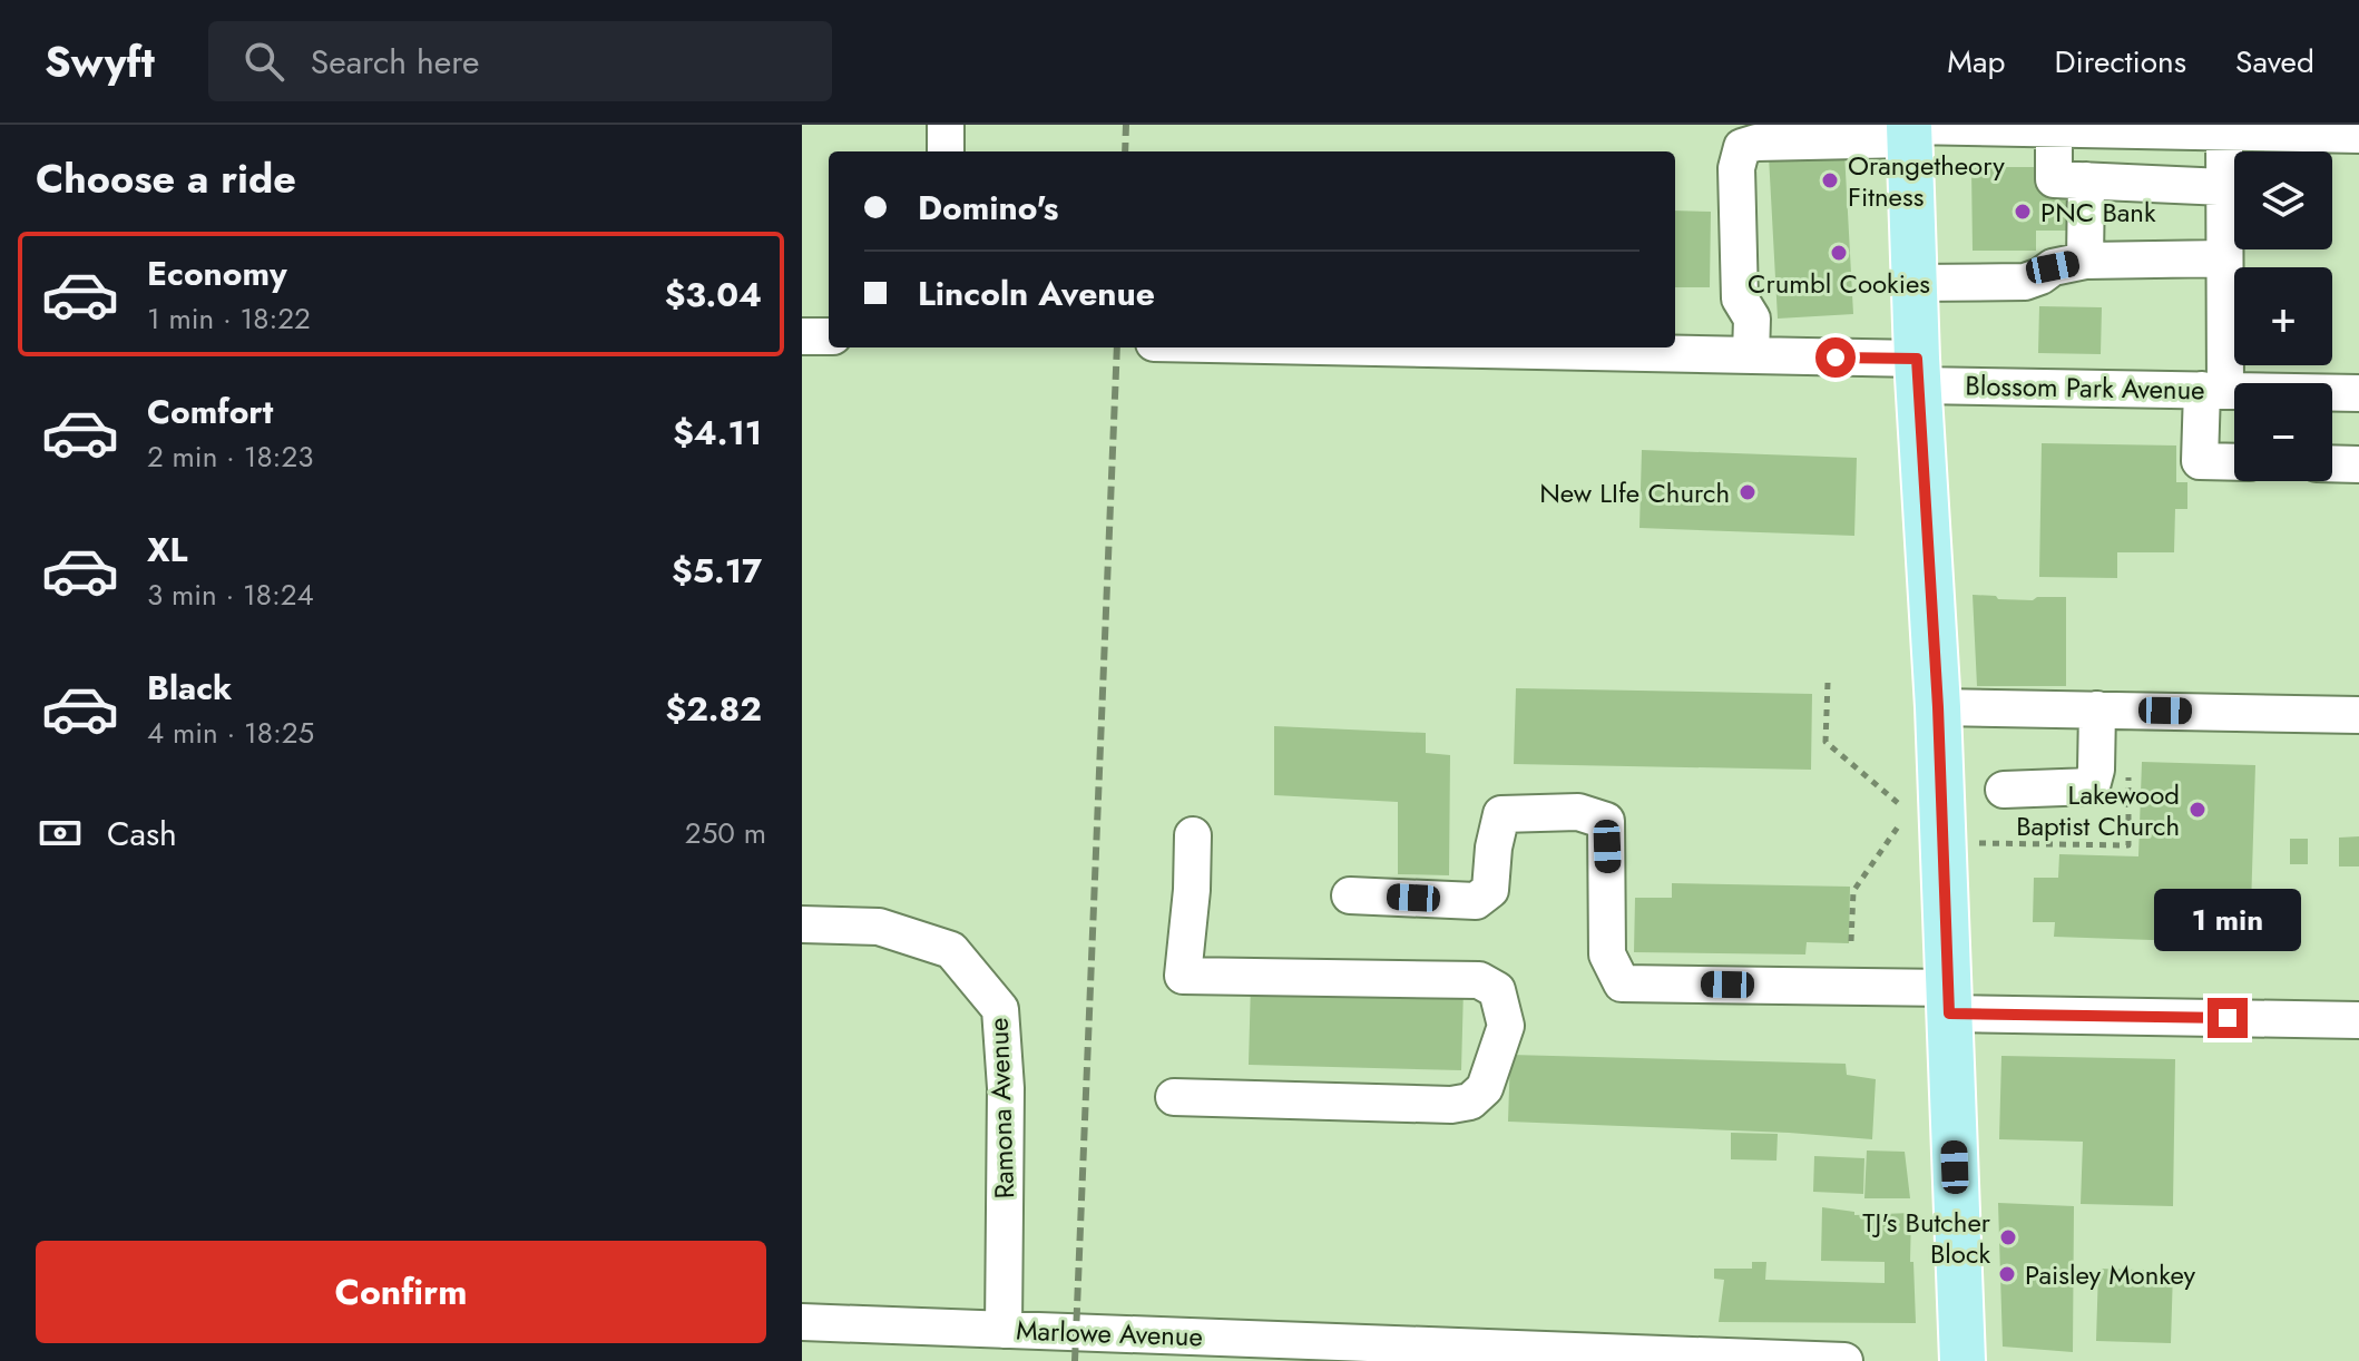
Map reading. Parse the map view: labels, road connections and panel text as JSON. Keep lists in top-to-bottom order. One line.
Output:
{"streets":{"street":["Blossom Park Avenue","Ramona Avenue","Marlowe Avenue"]},"crossings":[["Ramona Avenue","Marlowe Avenue"]],"places":["Orangetheory Fitness","PNC Bank","Crumbl Cookies","New LIfe Church","Lakewood Baptist Church","TJ's Butcher Block","Paisley Monkey"],"page":{"header":"Swyft","search":"Search here","nav":["Map","Directions","Saved"],"heading":"Choose a ride","map_buttons":["+","−"],"banner":["Domino's","Lincoln Avenue"],"list":[{"name":"Economy","note":"1 min · 18:22","value":"$3.04"},{"name":"Comfort","note":"2 min · 18:23","value":"$4.11"},{"name":"XL","note":"3 min · 18:24","value":"$5.17"},{"name":"Black","note":"4 min · 18:25","value":"$2.82"}],"pay":["Cash","250 m"],"bubble":"1 min","buttons":"Confirm"}}
